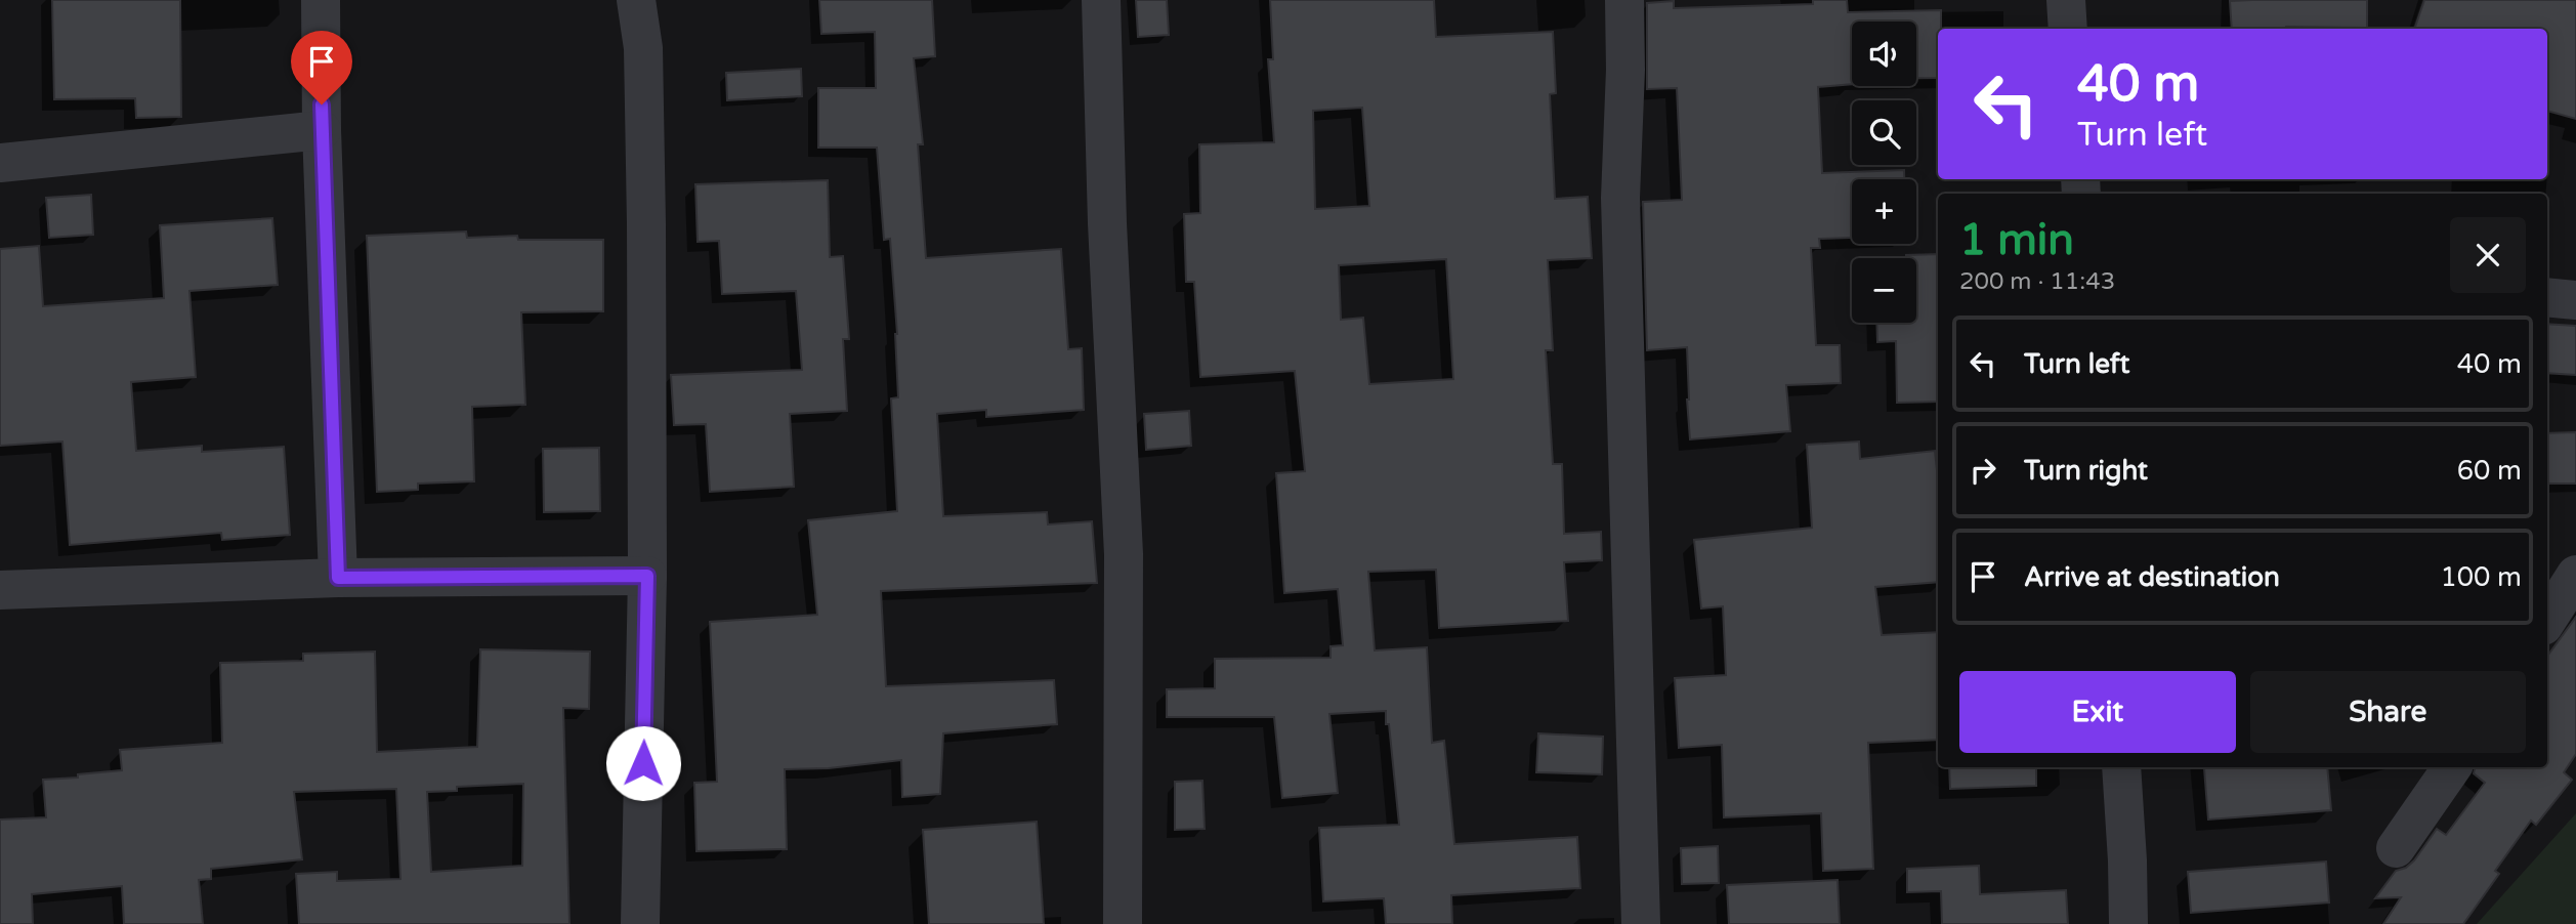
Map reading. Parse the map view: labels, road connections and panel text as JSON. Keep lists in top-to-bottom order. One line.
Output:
{"page":{"map_buttons":["+","−"],"turn":["40 m","Turn left"],"heading":["1 min","200 m · 11:43"],"list":[{"name":"Turn left","value":"40 m"},{"name":"Turn right","value":"60 m"},{"name":"Arrive at destination","value":"100 m"}],"buttons":["Exit","Share"]}}
